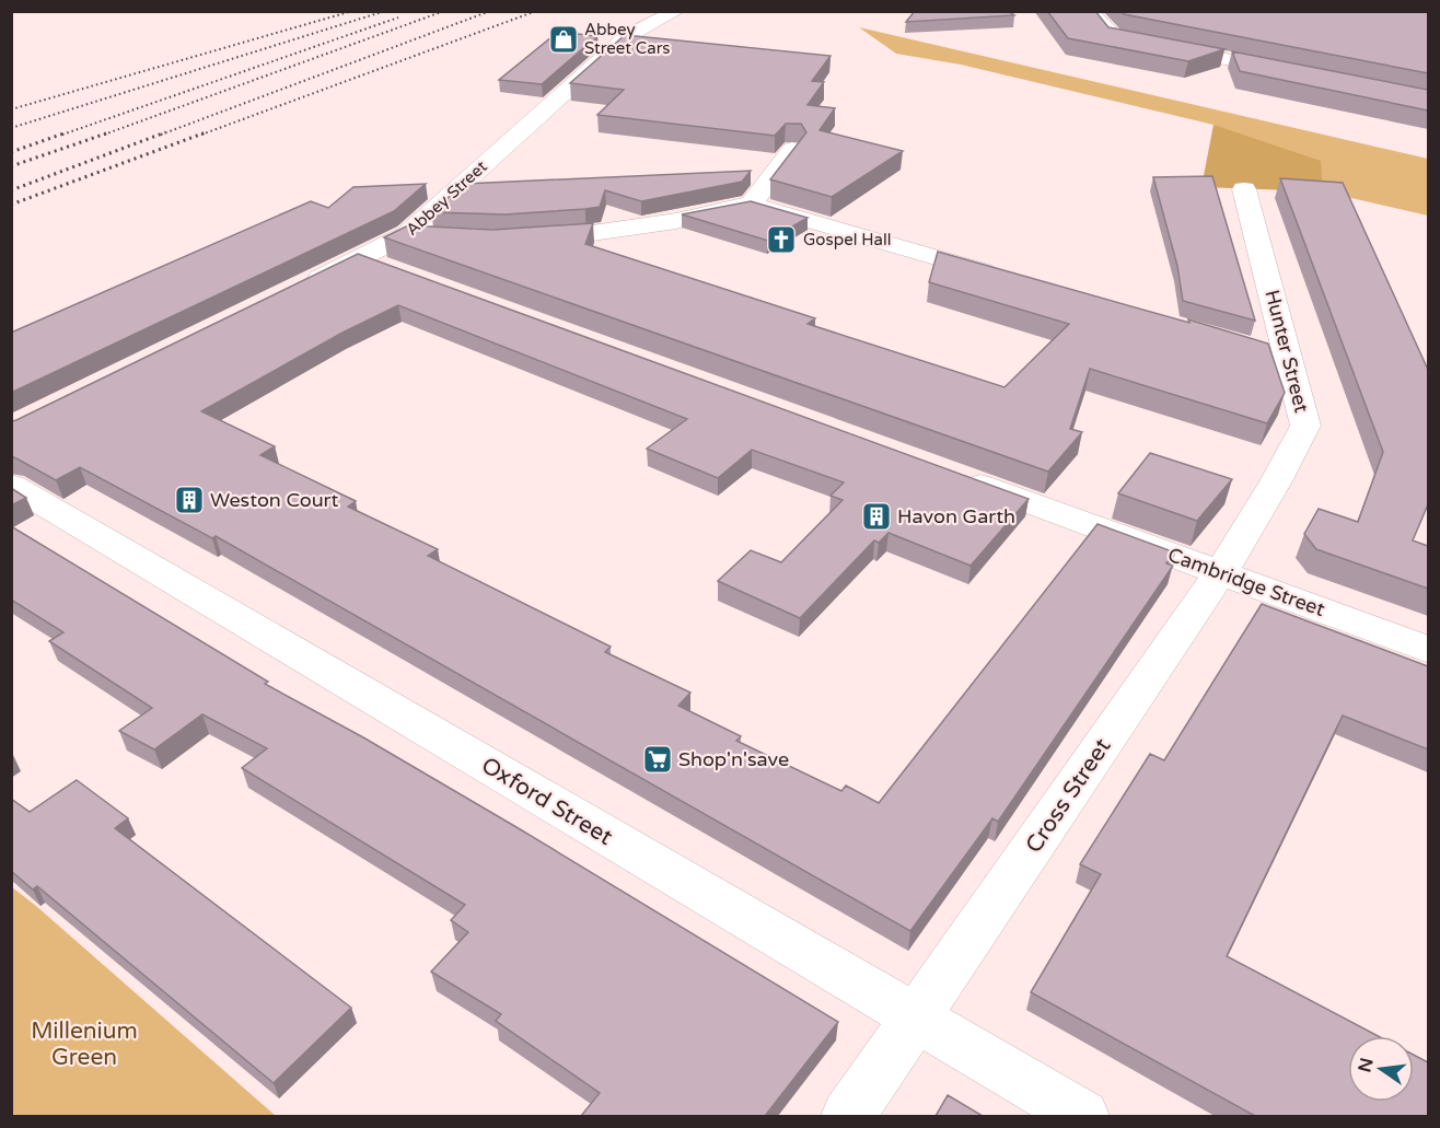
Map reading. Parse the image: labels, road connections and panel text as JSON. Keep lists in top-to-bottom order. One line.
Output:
{"streets":{"street":["Abbey Street","Hunter Street","Cambridge Street","Cross Street","Oxford Street"]},"crossings":[["Hunter Street","Cambridge Street"],["Hunter Street","Cross Street"],["Cambridge Street","Cross Street"],["Cross Street","Oxford Street"]],"parks":["Millenium Green"],"places":{"shop":["Abbey Street Cars"],"church":["Gospel Hall"],"building":["Weston Court","Havon Garth"],"supermarket":["Shop'n'save"]},"north":"left"}
